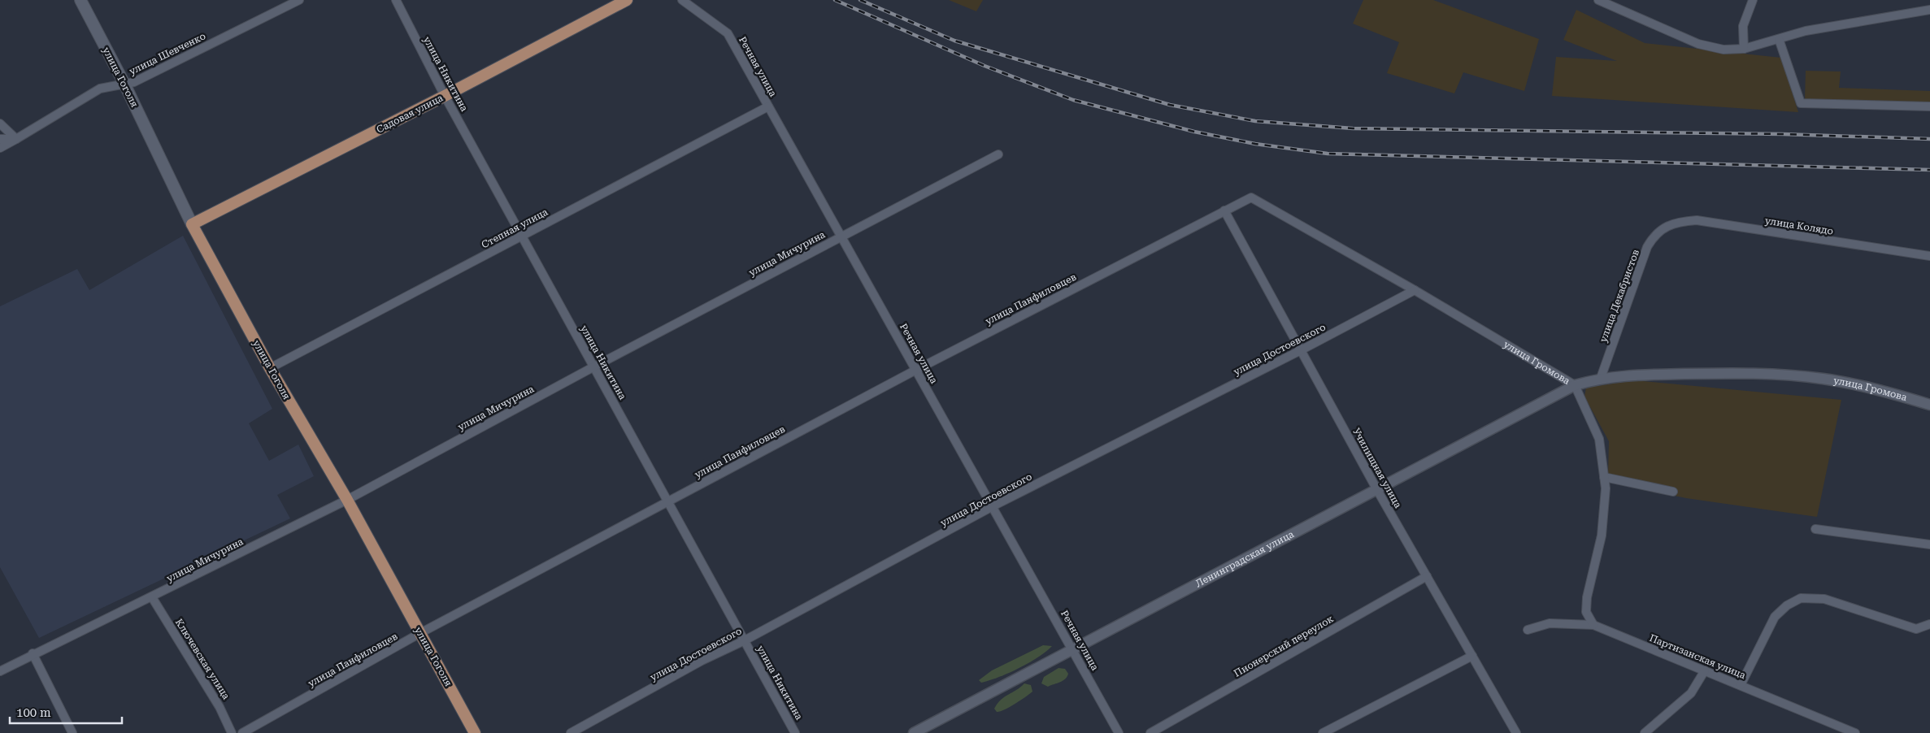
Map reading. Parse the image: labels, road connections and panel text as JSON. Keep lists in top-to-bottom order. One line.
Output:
{"streets":{"main road":["улица Гоголя","Садовая улица"],"street":["улица Шевченко","Речная улица","улица Никитина","улица Колядо","Степная улица","улица Мичурина","улица Декабристов","улица Панфиловцев","улица Достоевского","улица Громова","Училищная улица","Ленинградская улица","Пионерский переулок","Партизанская улица","Ключевская улица"]},"crossings":[["улица Шевченко","улица Гоголя"],["Речная улица","Степная улица"],["Речная улица","улица Мичурина"],["Речная улица","улица Панфиловцев"],["Речная улица","улица Достоевского"],["Речная улица","Ленинградская улица"],["улица Никитина","Садовая улица"],["улица Никитина","Степная улица"],["улица Никитина","улица Мичурина"],["улица Никитина","улица Панфиловцев"],["улица Никитина","улица Достоевского"],["улица Гоголя","Садовая улица"],["улица Гоголя","Степная улица"],["улица Гоголя","улица Мичурина"],["улица Гоголя","улица Панфиловцев"],["улица Колядо","улица Декабристов"],["улица Мичурина","Ключевская улица"],["улица Декабристов","улица Громова"],["улица Панфиловцев","улица Громова"],["улица Панфиловцев","Училищная улица"],["улица Достоевского","улица Громова"],["улица Достоевского","Училищная улица"],["улица Громова","Ленинградская улица"],["Училищная улица","Ленинградская улица"],["Училищная улица","Пионерский переулок"]],"scale_bar":"100 m"}
